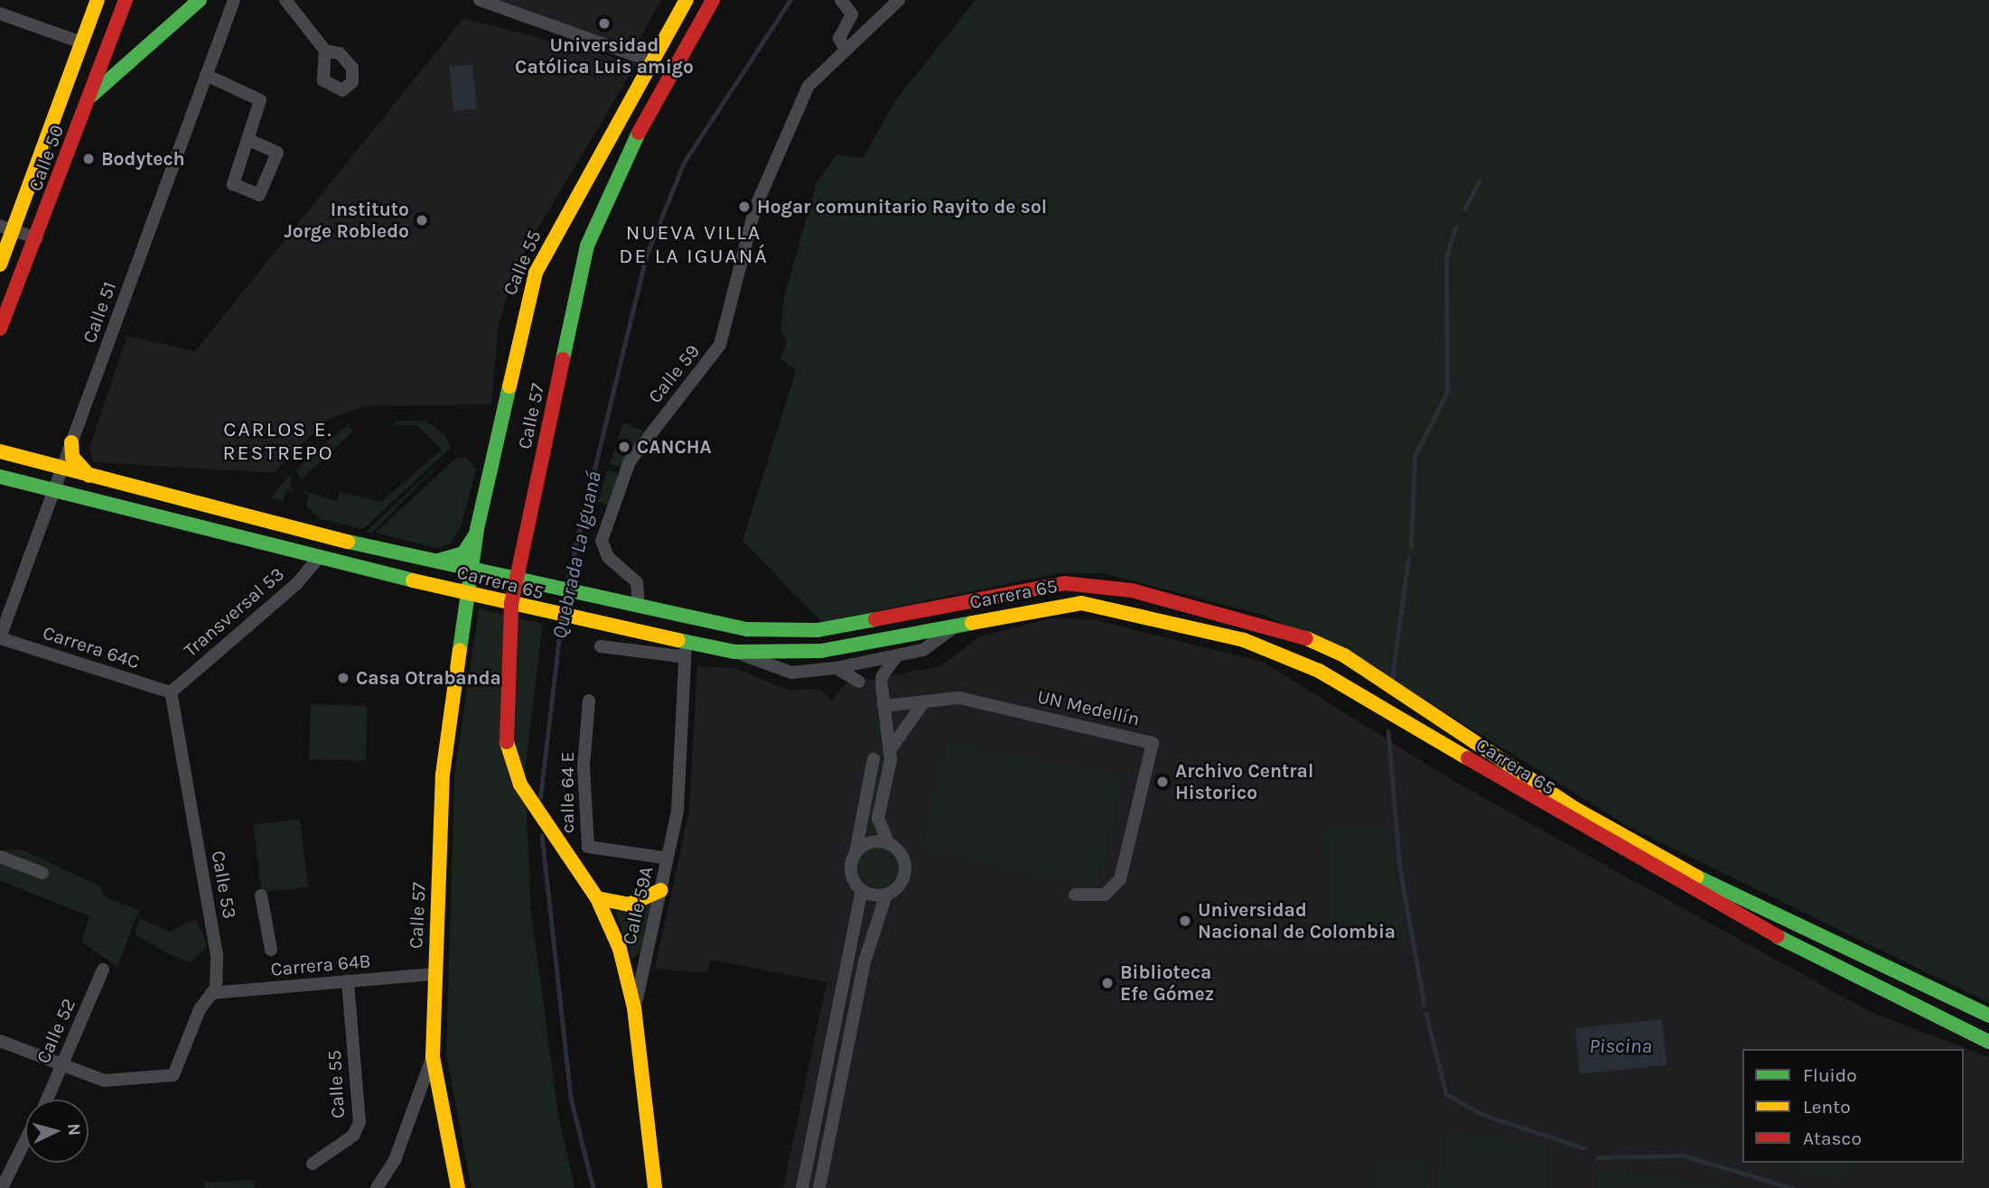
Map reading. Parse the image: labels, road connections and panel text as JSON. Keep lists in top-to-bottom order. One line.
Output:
{"streets":{"main road":["Calle 50","Calle 55","Calle 57","Carrera 65","Calle 59A"],"street":["Calle 51","Calle 59","Transversal 53","Carrera 64C","UN Medellín","calle 64 E","Calle 53","Carrera 64B","Calle 52"]},"crossings":[["Calle 55","Calle 57"],["Calle 55","Carrera 65"],["Calle 55","Carrera 64B"],["Calle 51","Carrera 65"],["Calle 51","Carrera 64C"],["Calle 59","Carrera 65"],["Calle 57","Carrera 65"],["Calle 57","Calle 59A"],["Calle 57","Carrera 64B"],["Carrera 65","Transversal 53"],["Carrera 65","Calle 59A"],["Transversal 53","Carrera 64C"],["Transversal 53","Calle 53"],["Carrera 64C","Calle 53"],["Calle 53","Carrera 64B"],["Calle 53","Calle 52"]],"districts":["NUEVA VILLA DE LA IGUANÁ","CARLOS E. RESTREPO"],"water":["Quebrada La Iguaná","Piscina"],"places":["Universidad Católica Luis amigo","Bodytech","Hogar comunitario Rayito de sol","Instituto Jorge Robledo","CANCHA","Casa Otrabanda","Archivo Central Historico","Universidad Nacional de Colombia","Biblioteca Efe Gómez"],"legend":["Fluido","Lento","Atasco"],"north":"right"}
